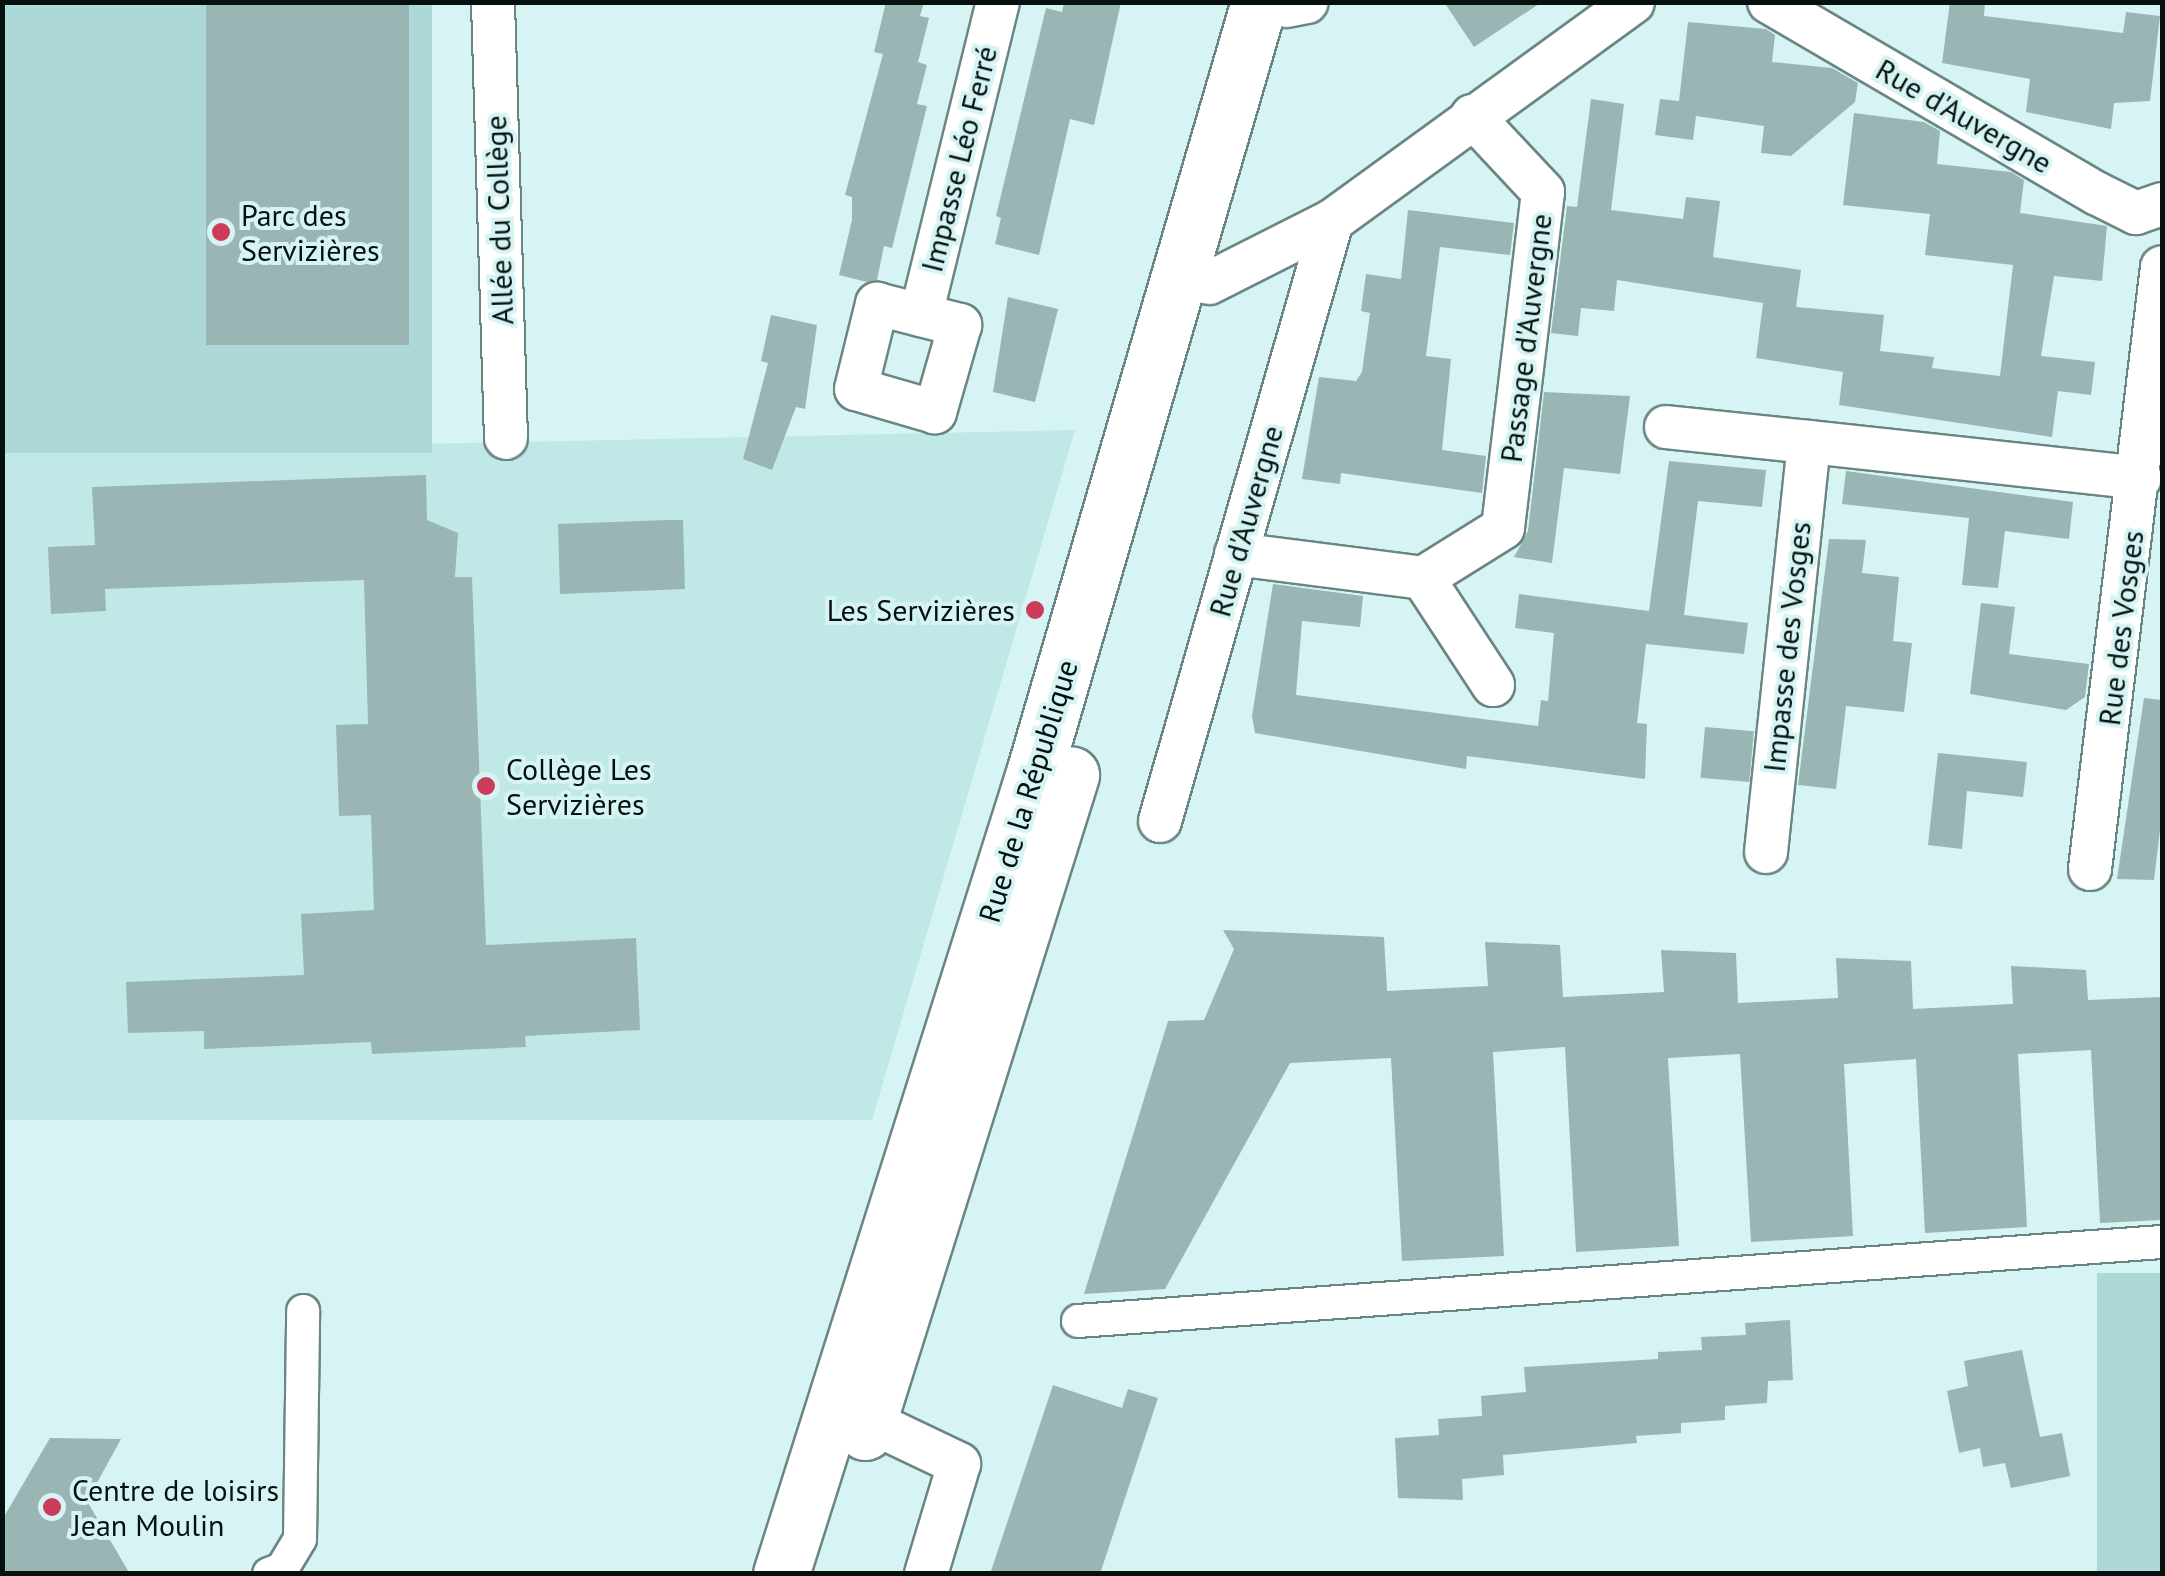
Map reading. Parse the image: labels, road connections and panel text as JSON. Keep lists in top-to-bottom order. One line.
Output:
{"streets":{"main road":["Rue de la République"],"street":["Rue d'Auvergne","Impasse Léo Ferré","Allée du Collège","Passage d'Auvergne","Rue des Vosges","Impasse des Vosges"]},"places":["Parc des Servizières","Les Servizières","Collège Les Servizières","Centre de loisirs Jean Moulin"]}
